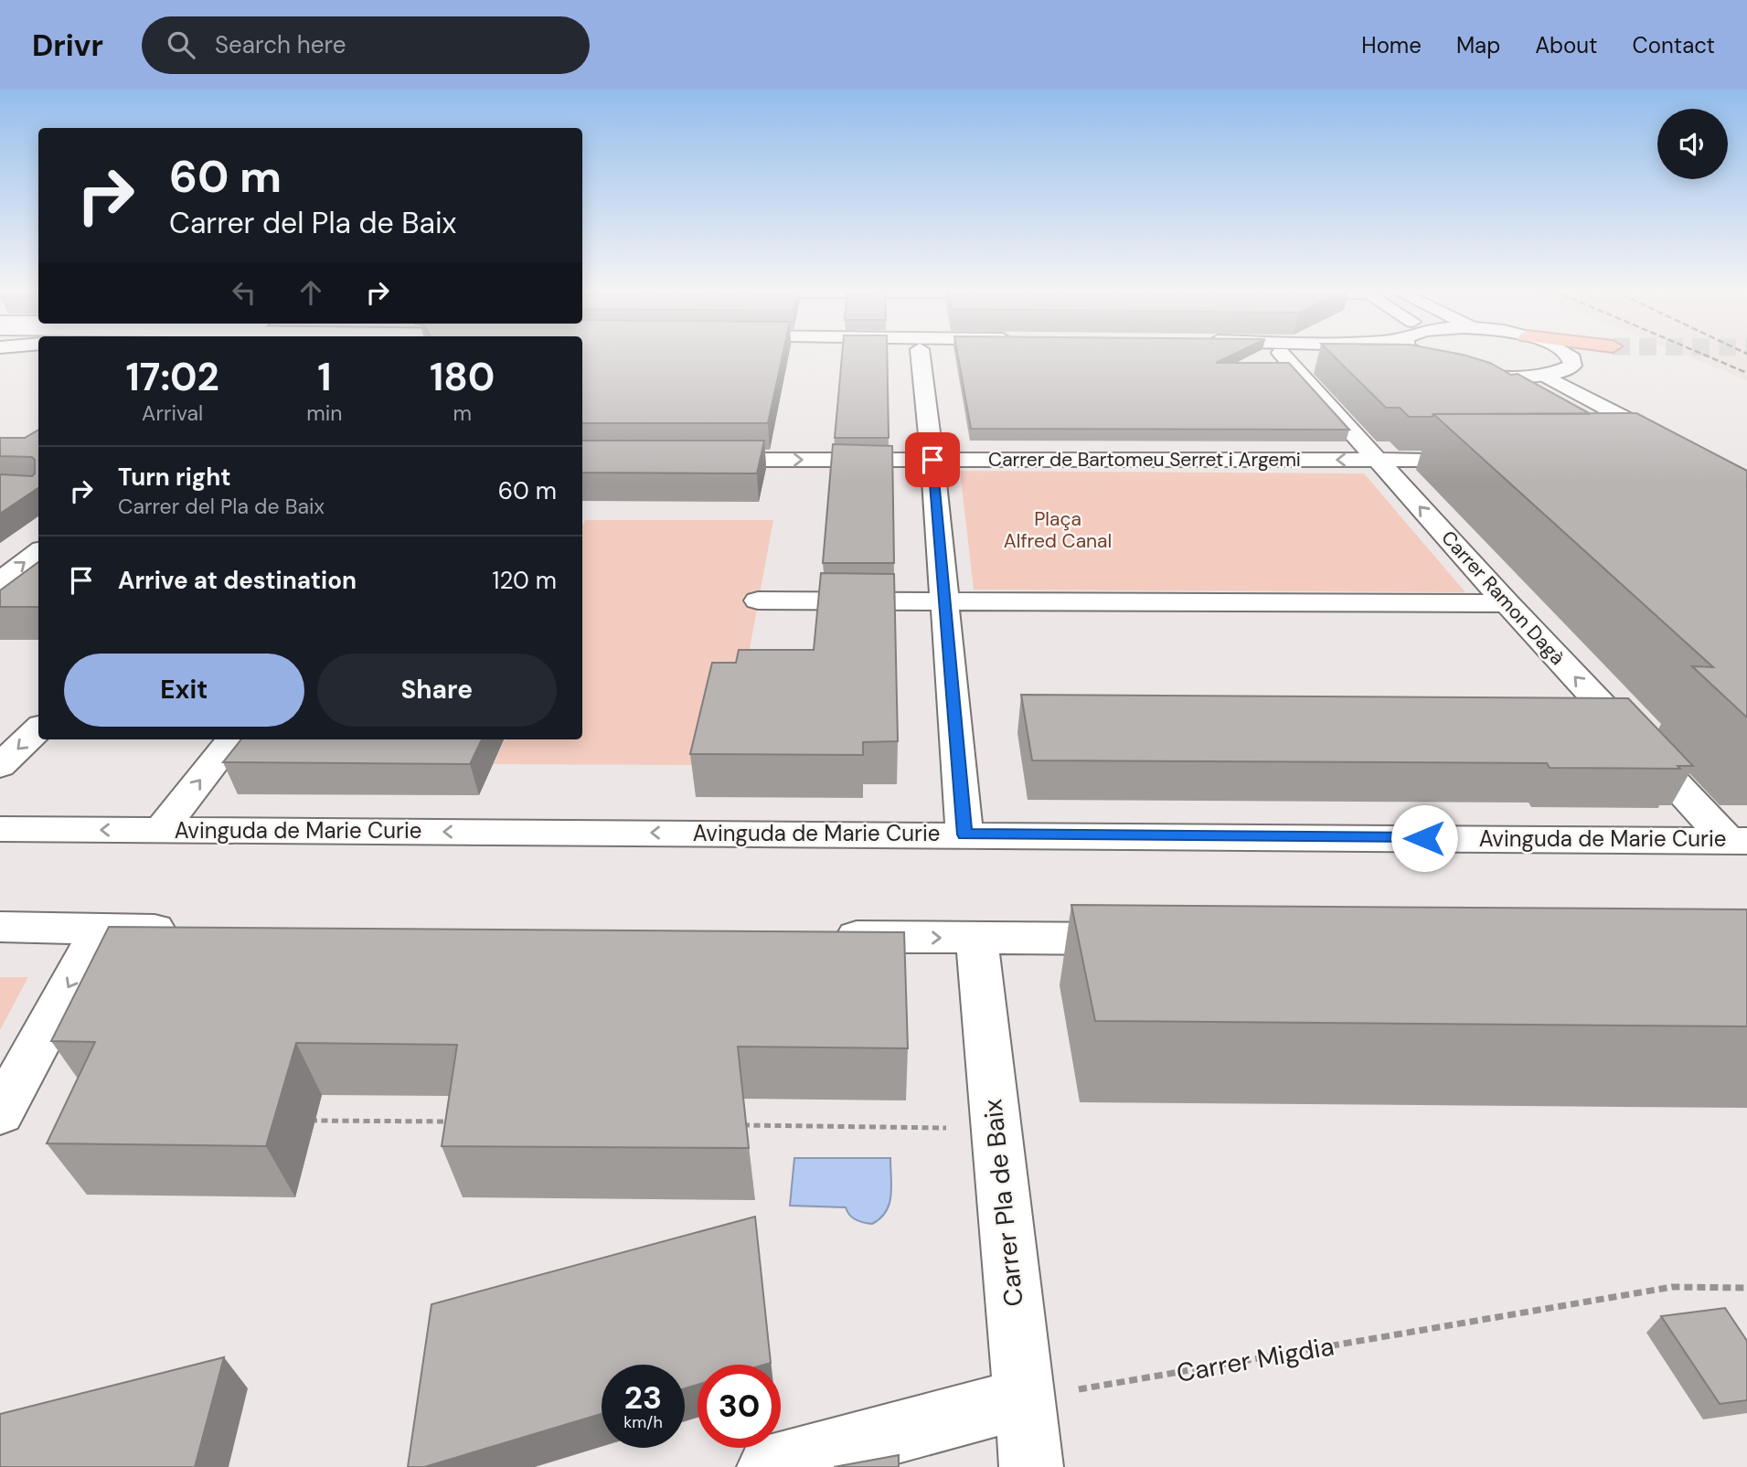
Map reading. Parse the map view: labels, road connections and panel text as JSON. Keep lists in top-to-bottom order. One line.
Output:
{"streets":{"street":["Carrer de Bartomeu Serret i Argemi","Carrer Ramon Dagà","Avinguda de Marie Curie","Carrer Pla de Baix"],"path":["Carrer Migdia"]},"crossings":[["Carrer de Bartomeu Serret i Argemi","Carrer Ramon Dagà"],["Carrer Ramon Dagà","Avinguda de Marie Curie"],["Carrer Pla de Baix","Carrer Migdia"]],"one_way":["Carrer Ramon Dagà"],"parks":["Plaça Alfred Canal"],"page":{"header":"Drivr","search":"Search here","nav":["Home","Map","About","Contact"],"turn":["60 m","Carrer del Pla de Baix"],"eta":["17:02","Arrival","1","min","180","m"],"list":[{"name":"Turn right","note":"Carrer del Pla de Baix","value":"60 m"},{"name":"Arrive at destination","value":"120 m"}],"buttons":["Exit","Share"],"speed":"23 km/h","limit":"30"}}
